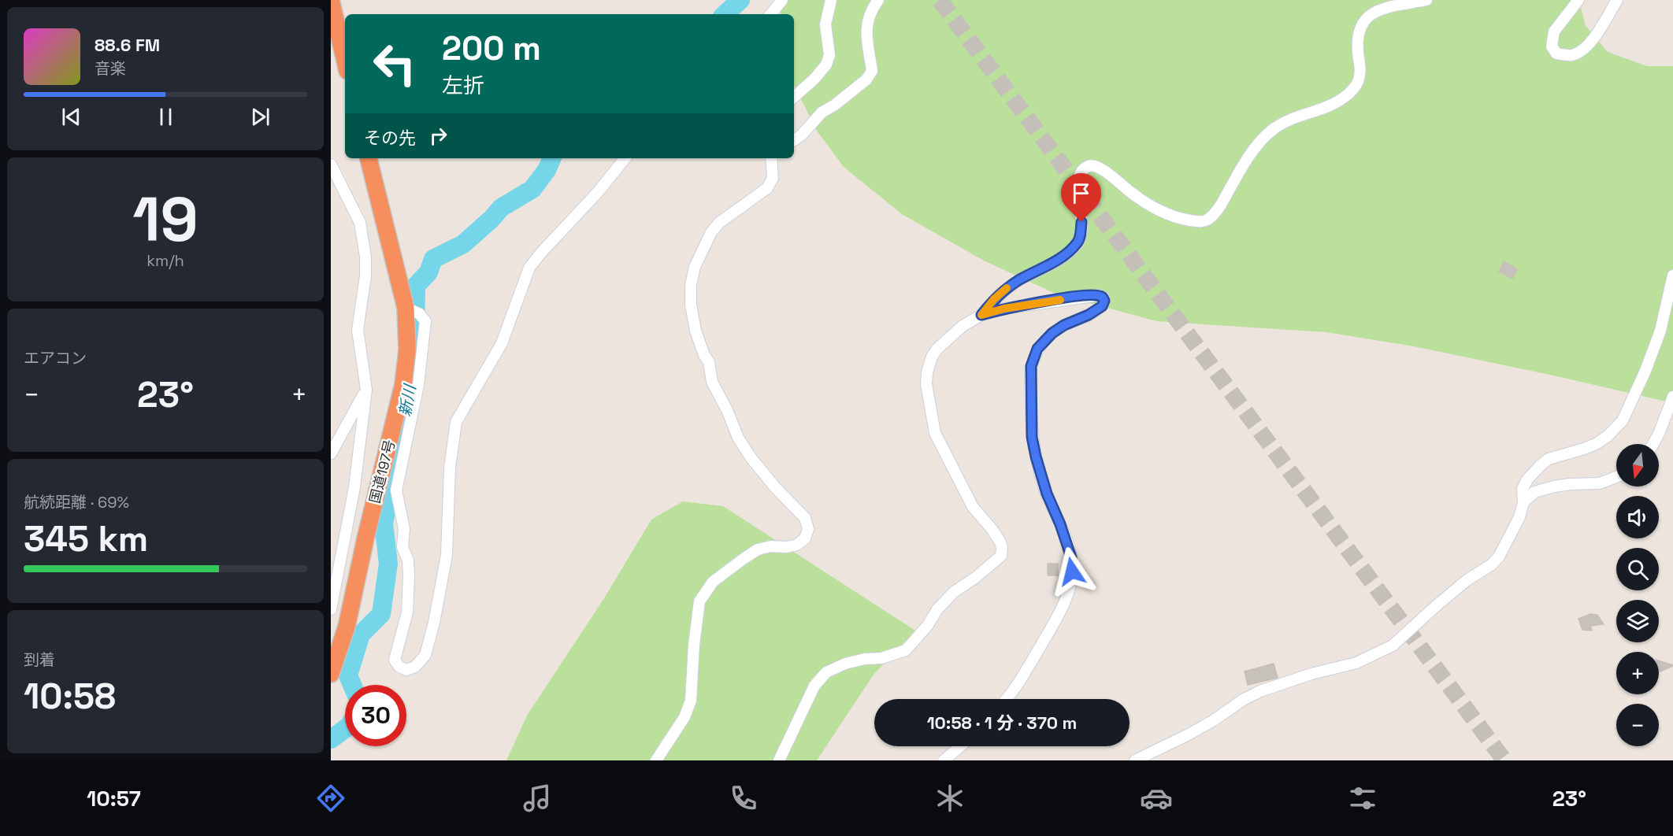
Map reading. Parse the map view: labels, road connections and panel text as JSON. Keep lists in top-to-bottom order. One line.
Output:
{"streets":{"highway":["国道197号"]},"water":["新川"],"north":"bottom","page":{"turn":["200 m","左折"],"song":["88.6 FM","音楽"],"then":"その先","tile":[["19","km/h"],"エアコン",["航続距離 · 69%","345 km"],["到着","10:58"]],"heat":["−","23°","+"],"map_buttons":["+","−"],"limit":"30","trip":"10:58 · 1 分 · 370 m","tabs":["10:57","23°"]}}
